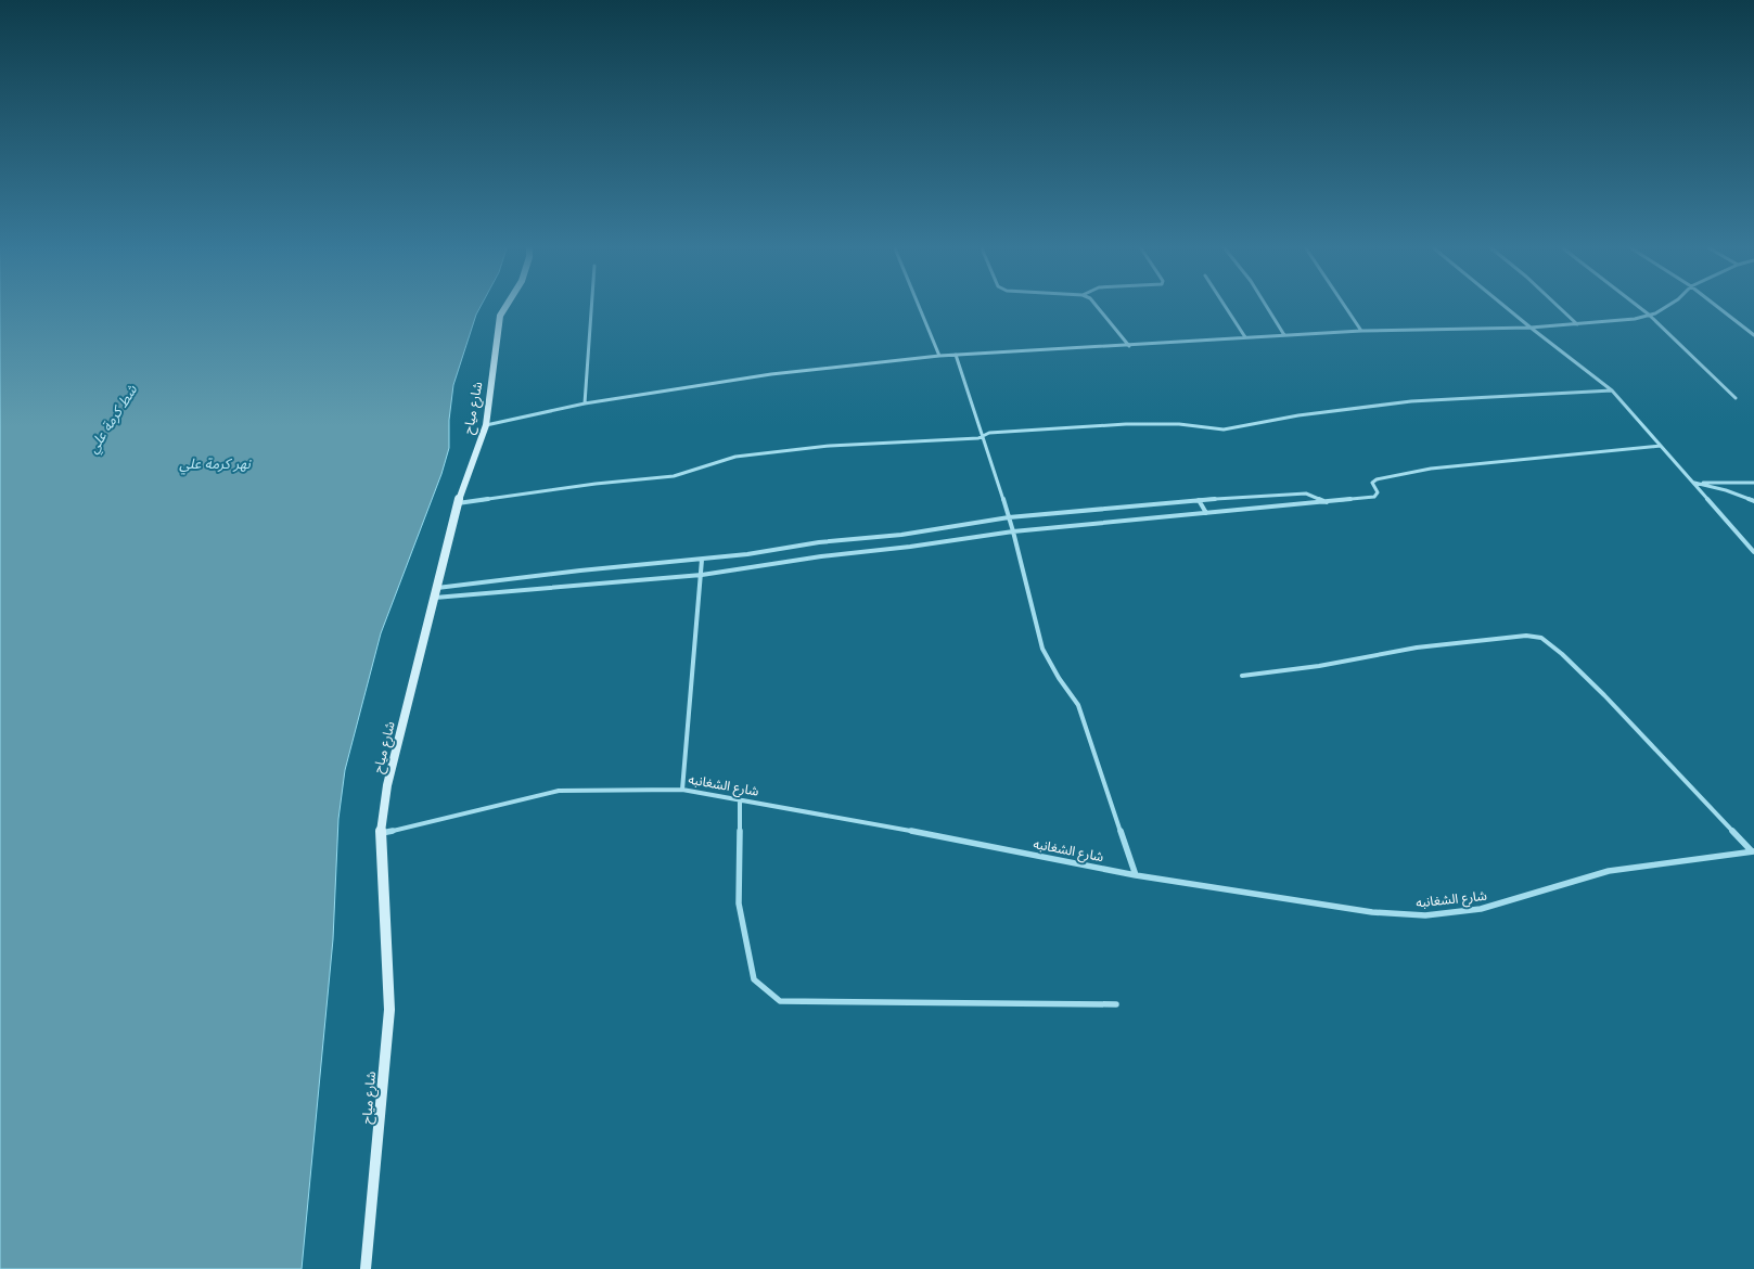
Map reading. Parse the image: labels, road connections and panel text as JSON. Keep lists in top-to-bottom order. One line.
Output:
{"streets":{"street":["شارع مياح","شارع الشغانبه"]},"crossings":[["شارع مياح","شارع الشغانبه"]],"water":["شط كرمة علي","نهر كرمة علي"]}
